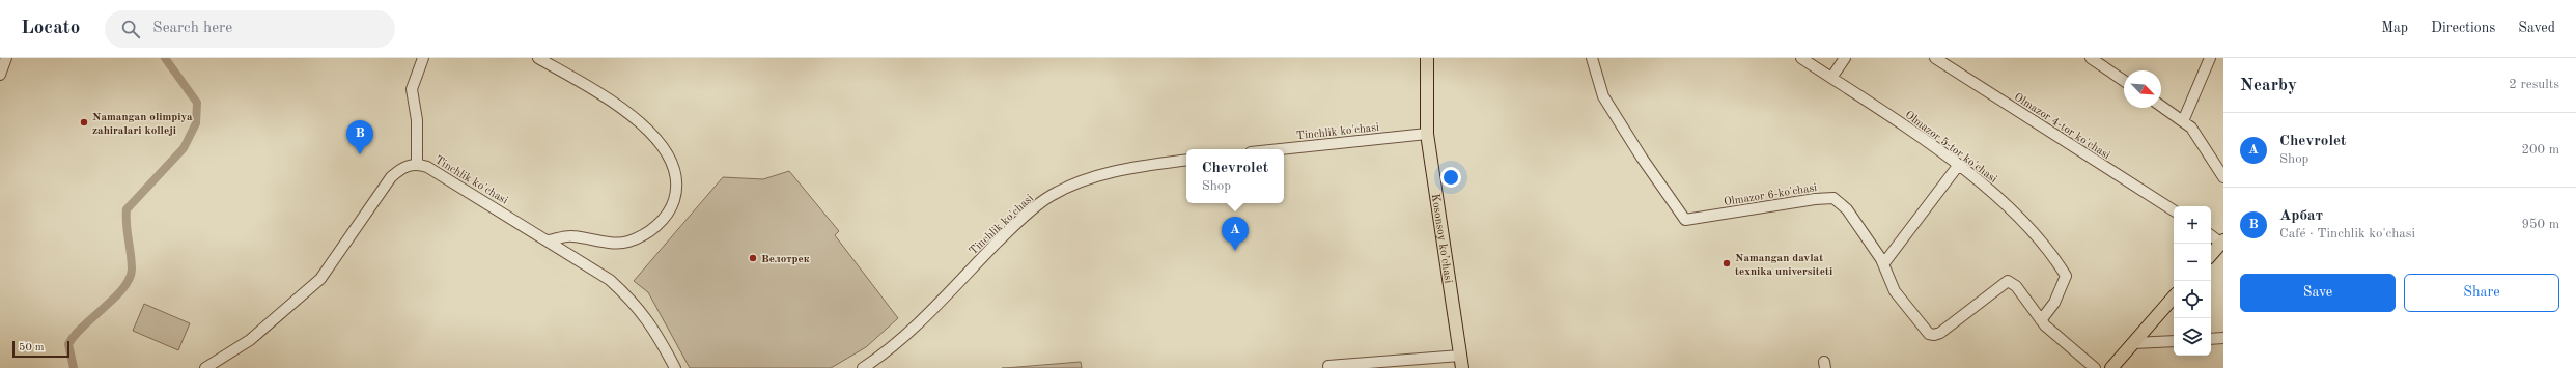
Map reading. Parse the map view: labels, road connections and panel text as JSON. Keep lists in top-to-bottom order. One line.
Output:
{"streets":{"main road":["Kosonsoy ko’chasi"],"street":["Olmazor 4-tor ko'chasi","Tinchlik ko'chasi","Olmazor 5-tor ko'chasi","Olmazor 6-ko'chasi"]},"crossings":[["Tinchlik ko'chasi","Kosonsoy ko’chasi"],["Olmazor 5-tor ko'chasi","Olmazor 6-ko'chasi"]],"places":["Namangan olimpiya zahiralari kolleji","Велотрек","Namangan davlat texnika universiteti"],"scale_bar":"50 m","north":"bottom right","page":{"header":"Locato","search":"Search here","nav":["Map","Directions","Saved"],"heading":["Nearby","2 results"],"list":[{"mark":"A","name":"Chevrolet","note":"Shop","value":"200 m"},{"mark":"B","name":"Арбат","note":"Café · Tinchlik ko'chasi","value":"950 m"}],"pins":["B","A"],"popup":["Chevrolet","Shop"],"map_buttons":["+","−"],"buttons":["Save","Share"],"scale":"50 m"}}
